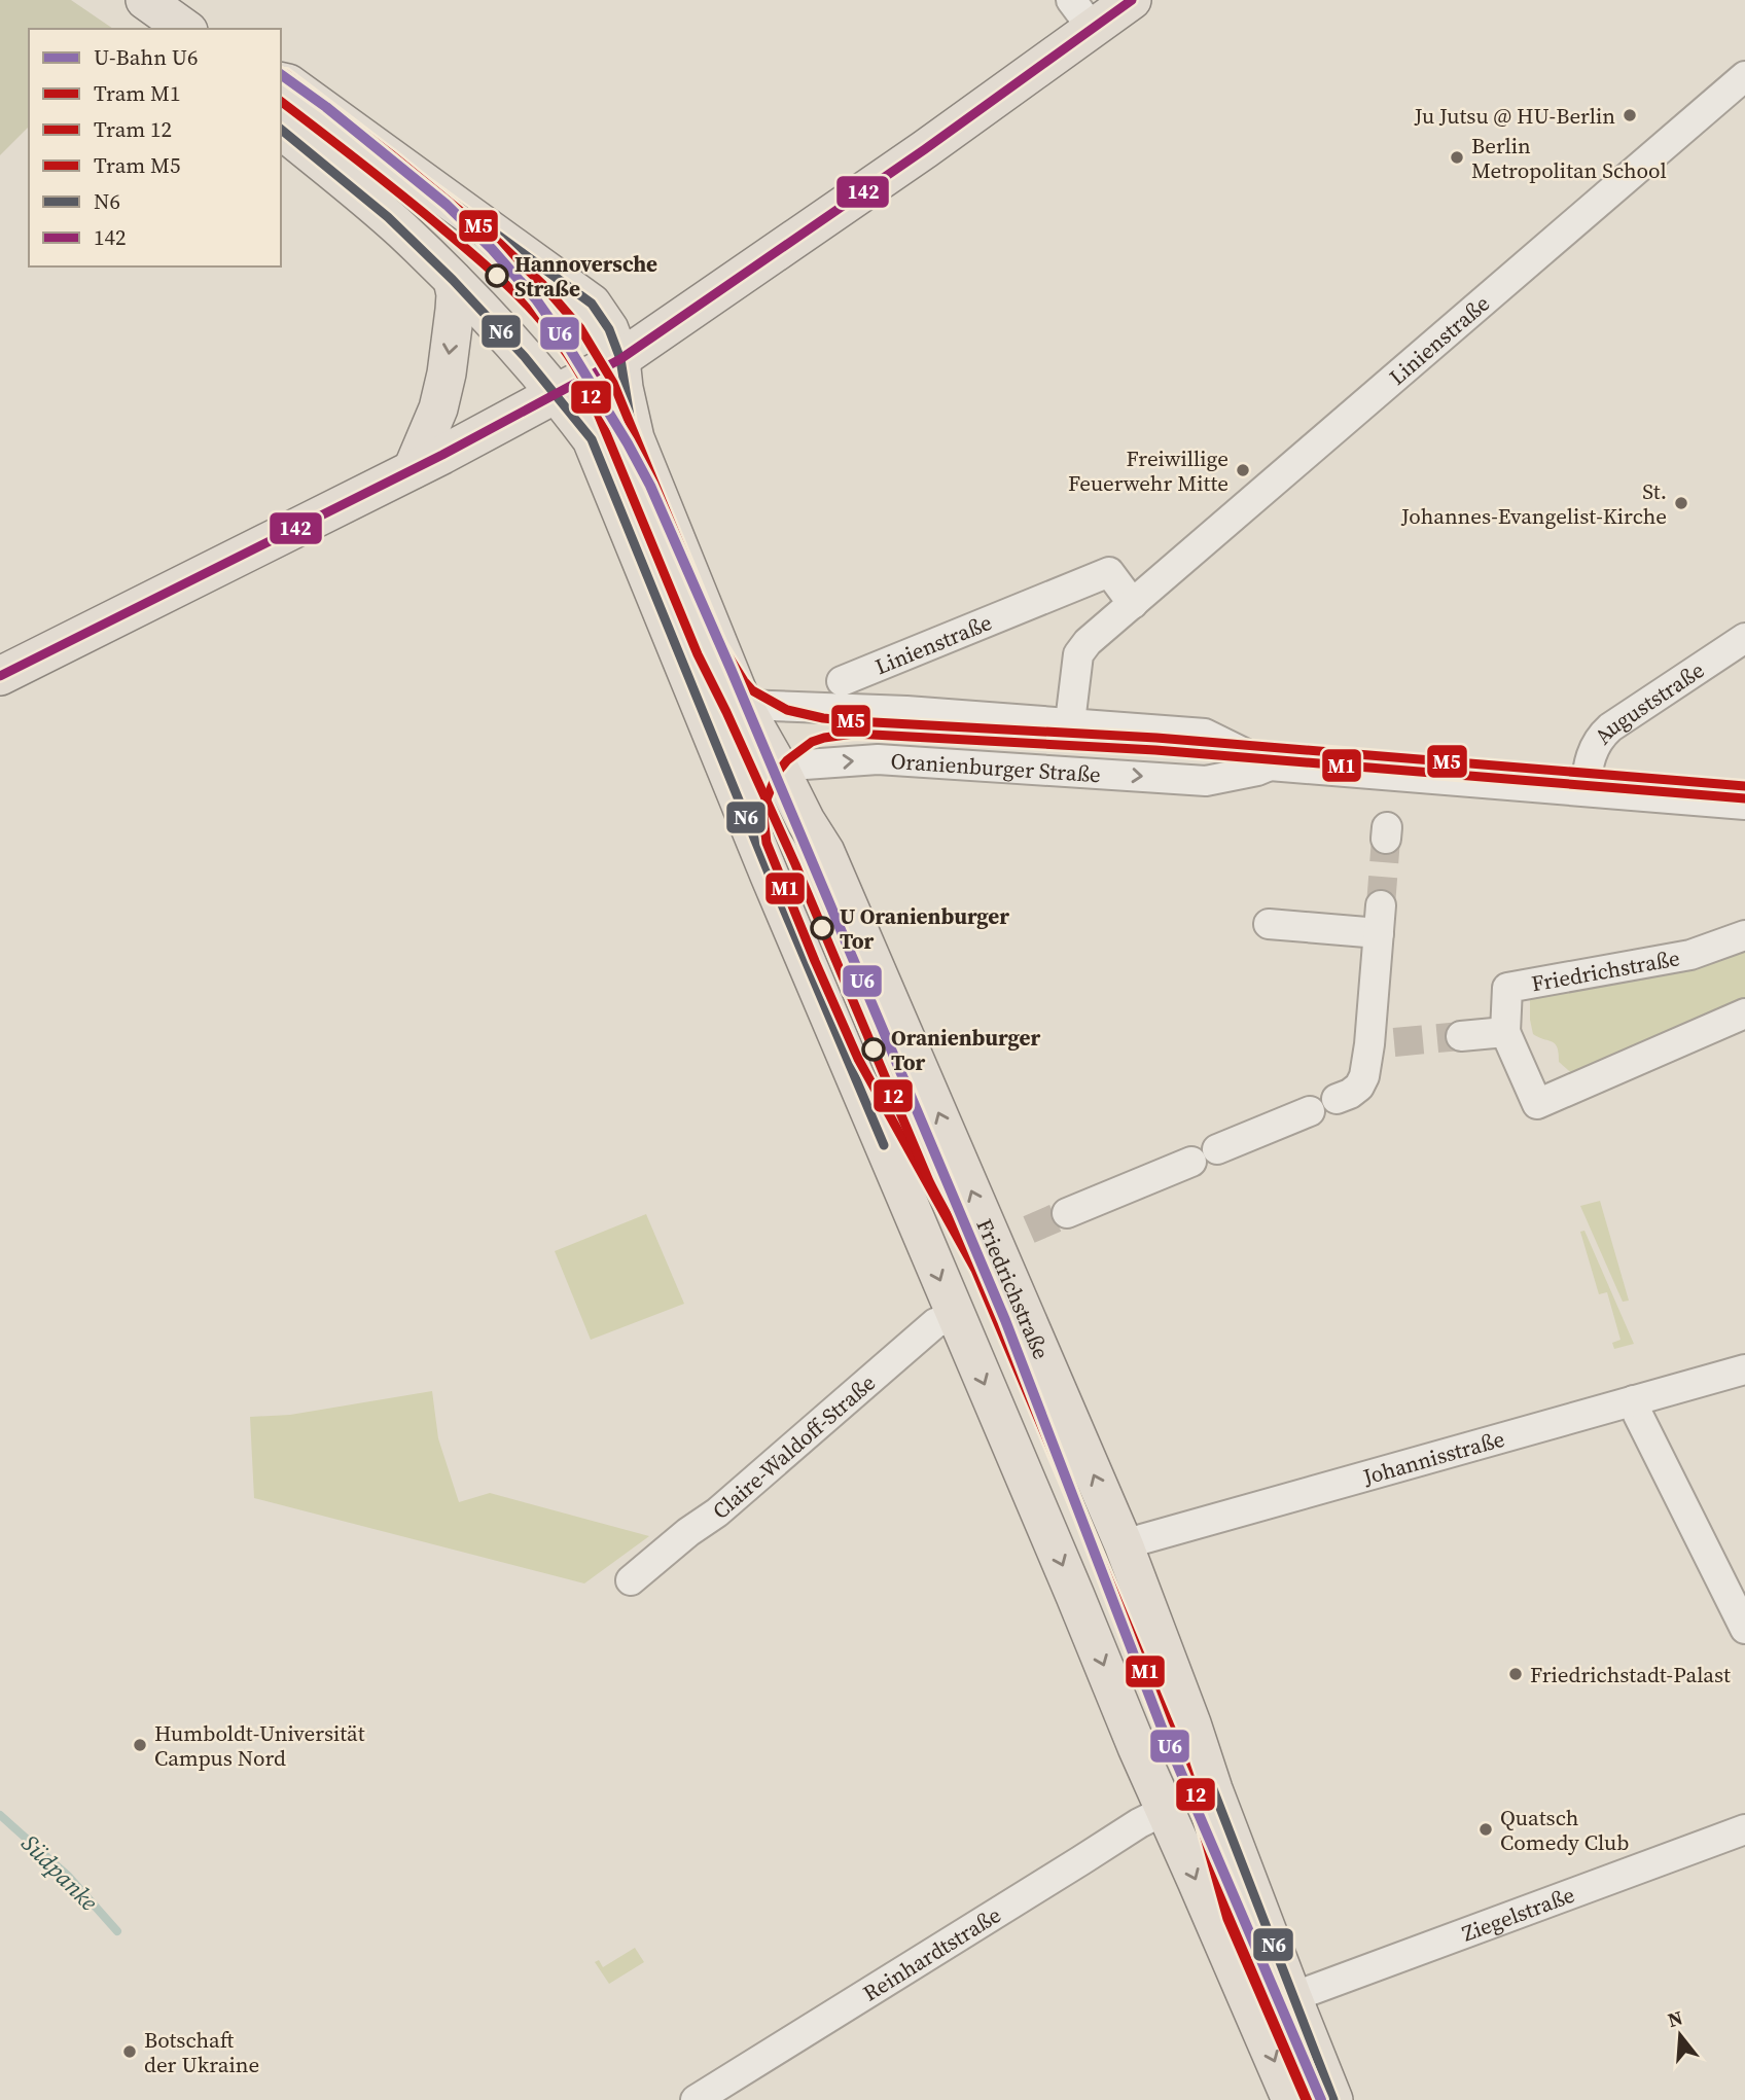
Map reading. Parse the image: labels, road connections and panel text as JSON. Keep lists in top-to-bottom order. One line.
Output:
{"streets":{"main road":["Friedrichstraße"],"street":["Linienstraße","Auguststraße","Oranienburger Straße","Claire-Waldoff-Straße","Johannisstraße","Ziegelstraße","Reinhardtstraße"]},"crossings":[["Linienstraße","Oranienburger Straße"],["Auguststraße","Oranienburger Straße"],["Oranienburger Straße","Friedrichstraße"],["Friedrichstraße","Johannisstraße"],["Friedrichstraße","Ziegelstraße"]],"water":["Südpanke"],"places":["Ju Jutsu @ HU-Berlin","Berlin Metropolitan School","Hannoversche Straße","Freiwillige Feuerwehr Mitte","St. Johannes-Evangelist-Kirche","U Oranienburger Tor","Oranienburger Tor","Friedrichstadt-Palast","Humboldt-Universität Campus Nord","Quatsch Comedy Club","Botschaft der Ukraine"],"lines":["transit line 142","tram line M5","metro line U6","tram line 12","transit line N6","tram line M1"],"legend":["U-Bahn U6","Tram M1","Tram 12","Tram M5","N6","142"],"north":"top"}
